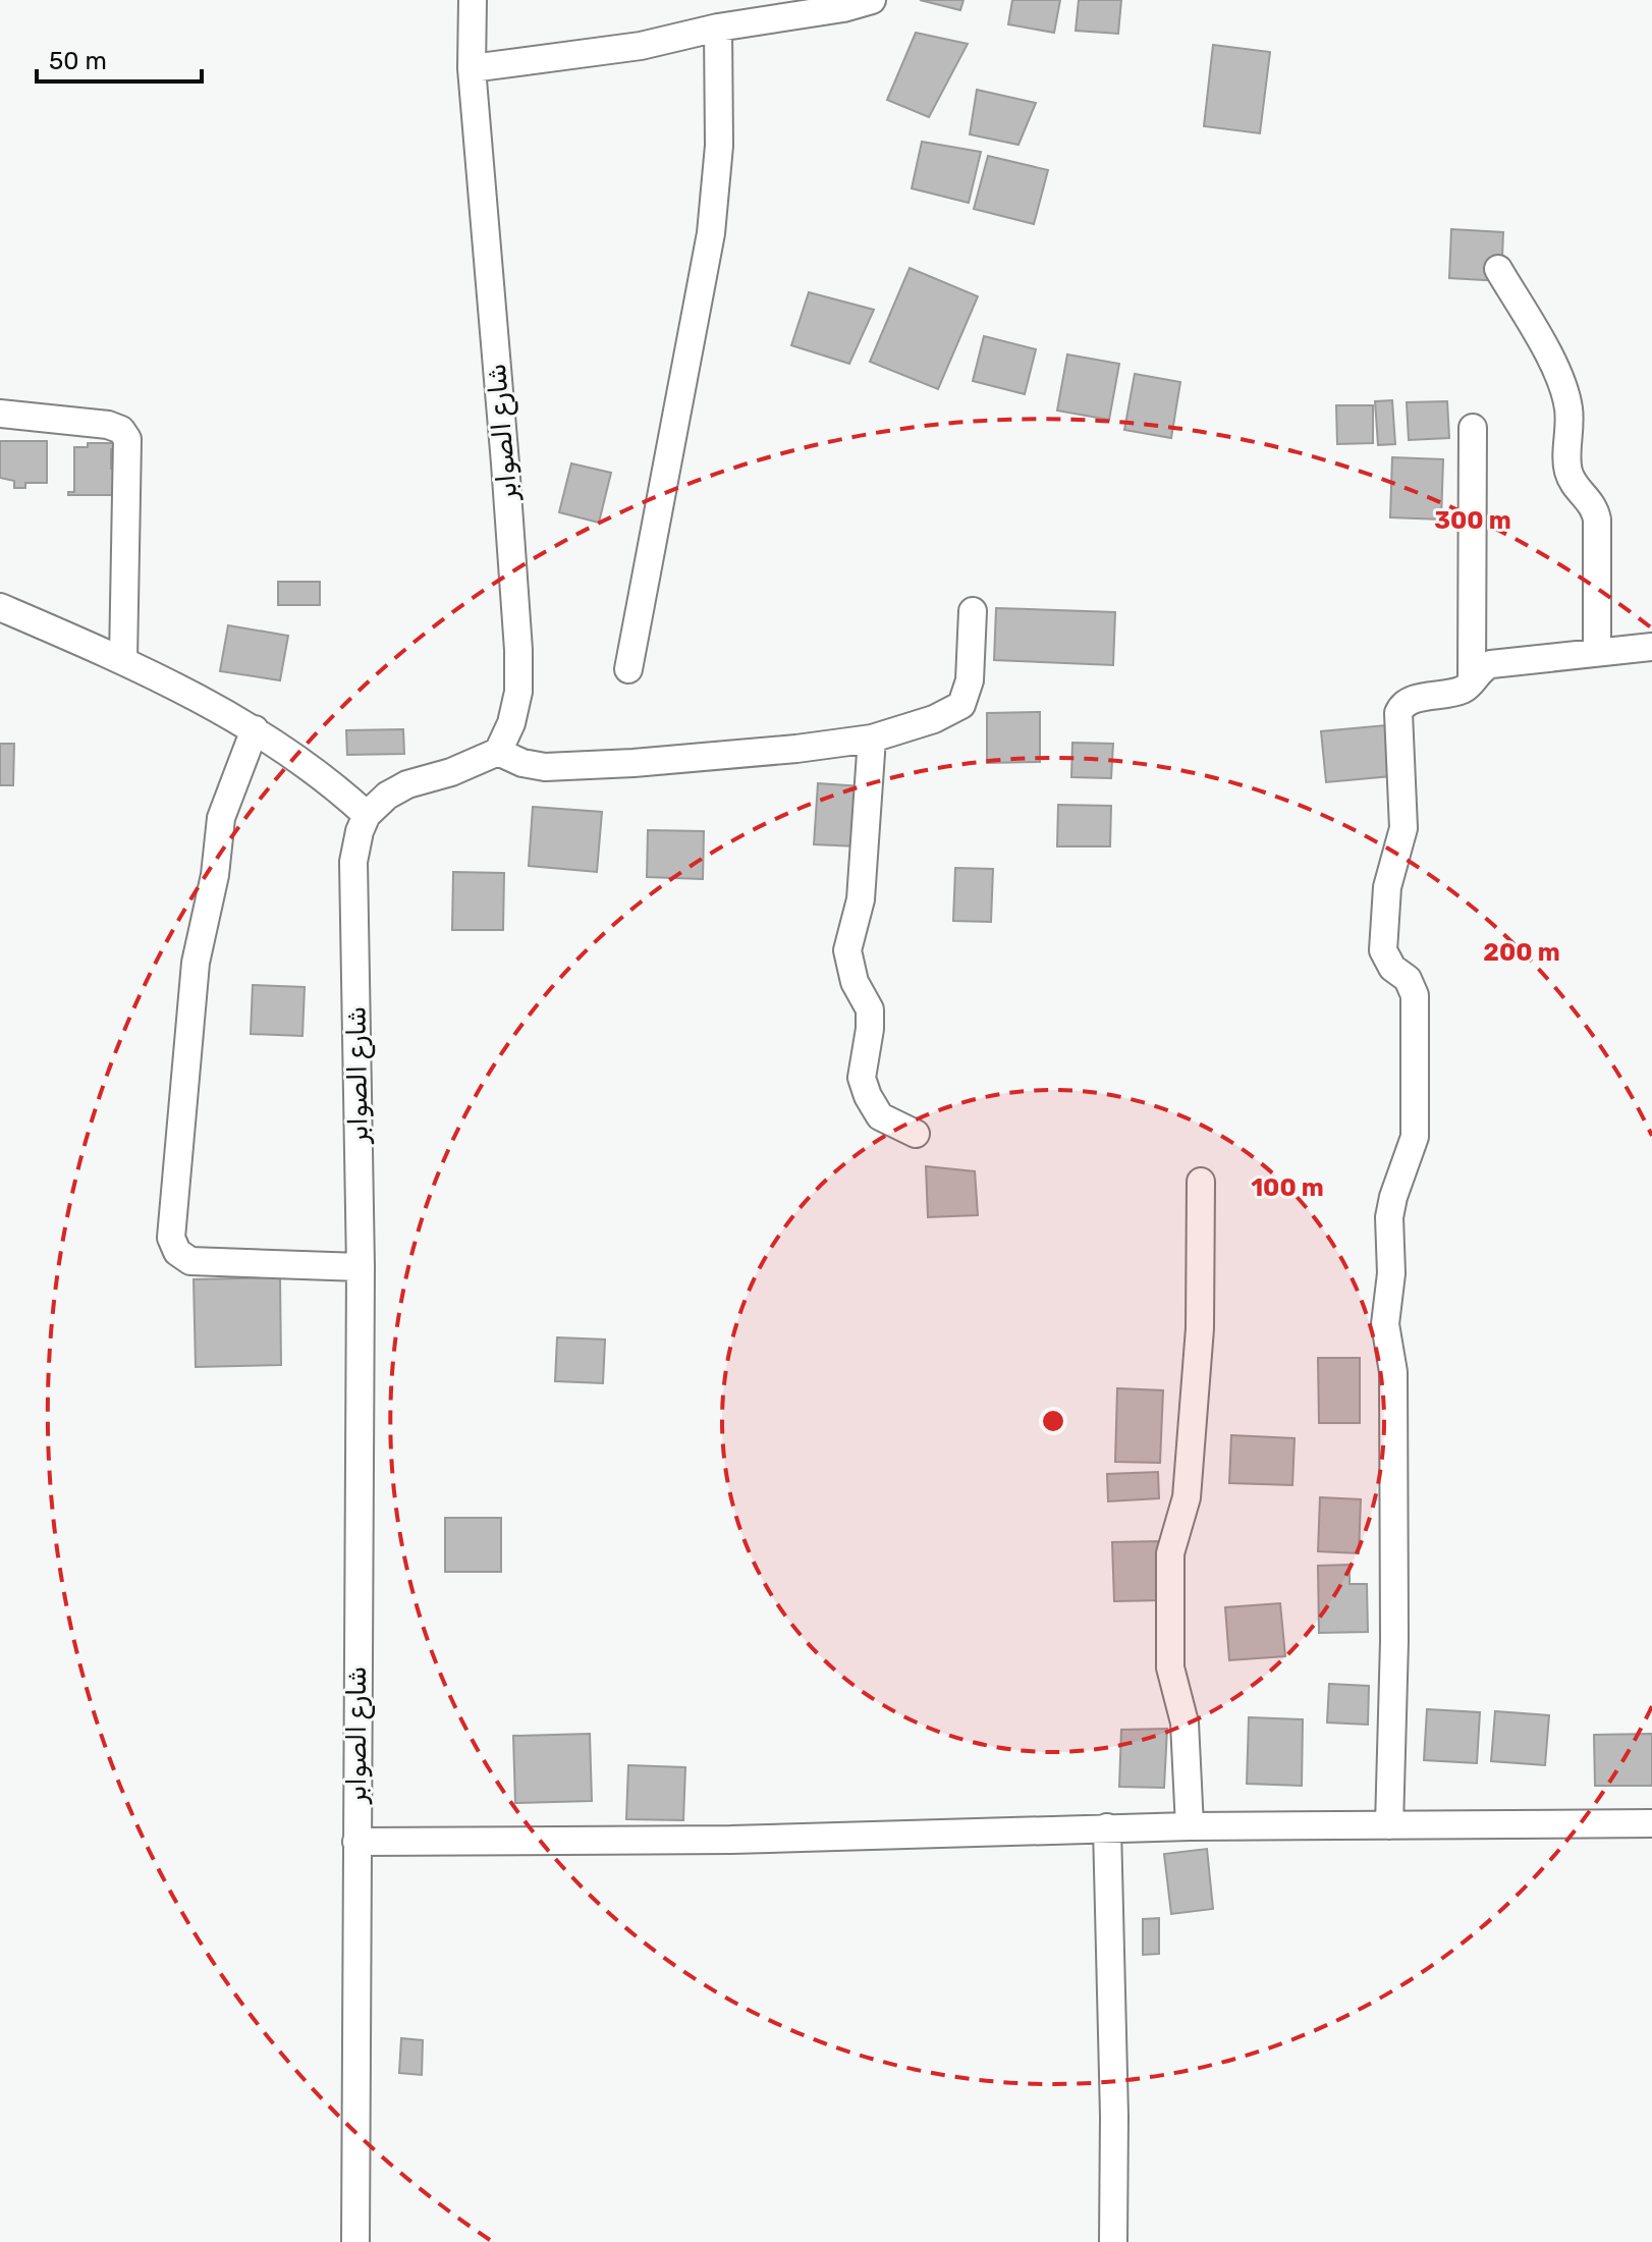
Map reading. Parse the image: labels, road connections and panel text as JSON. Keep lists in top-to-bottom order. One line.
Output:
{"streets":{"street":["شارع الصوابر"]},"scale_bar":"50 m","rings":["300 m","200 m","100 m"]}
